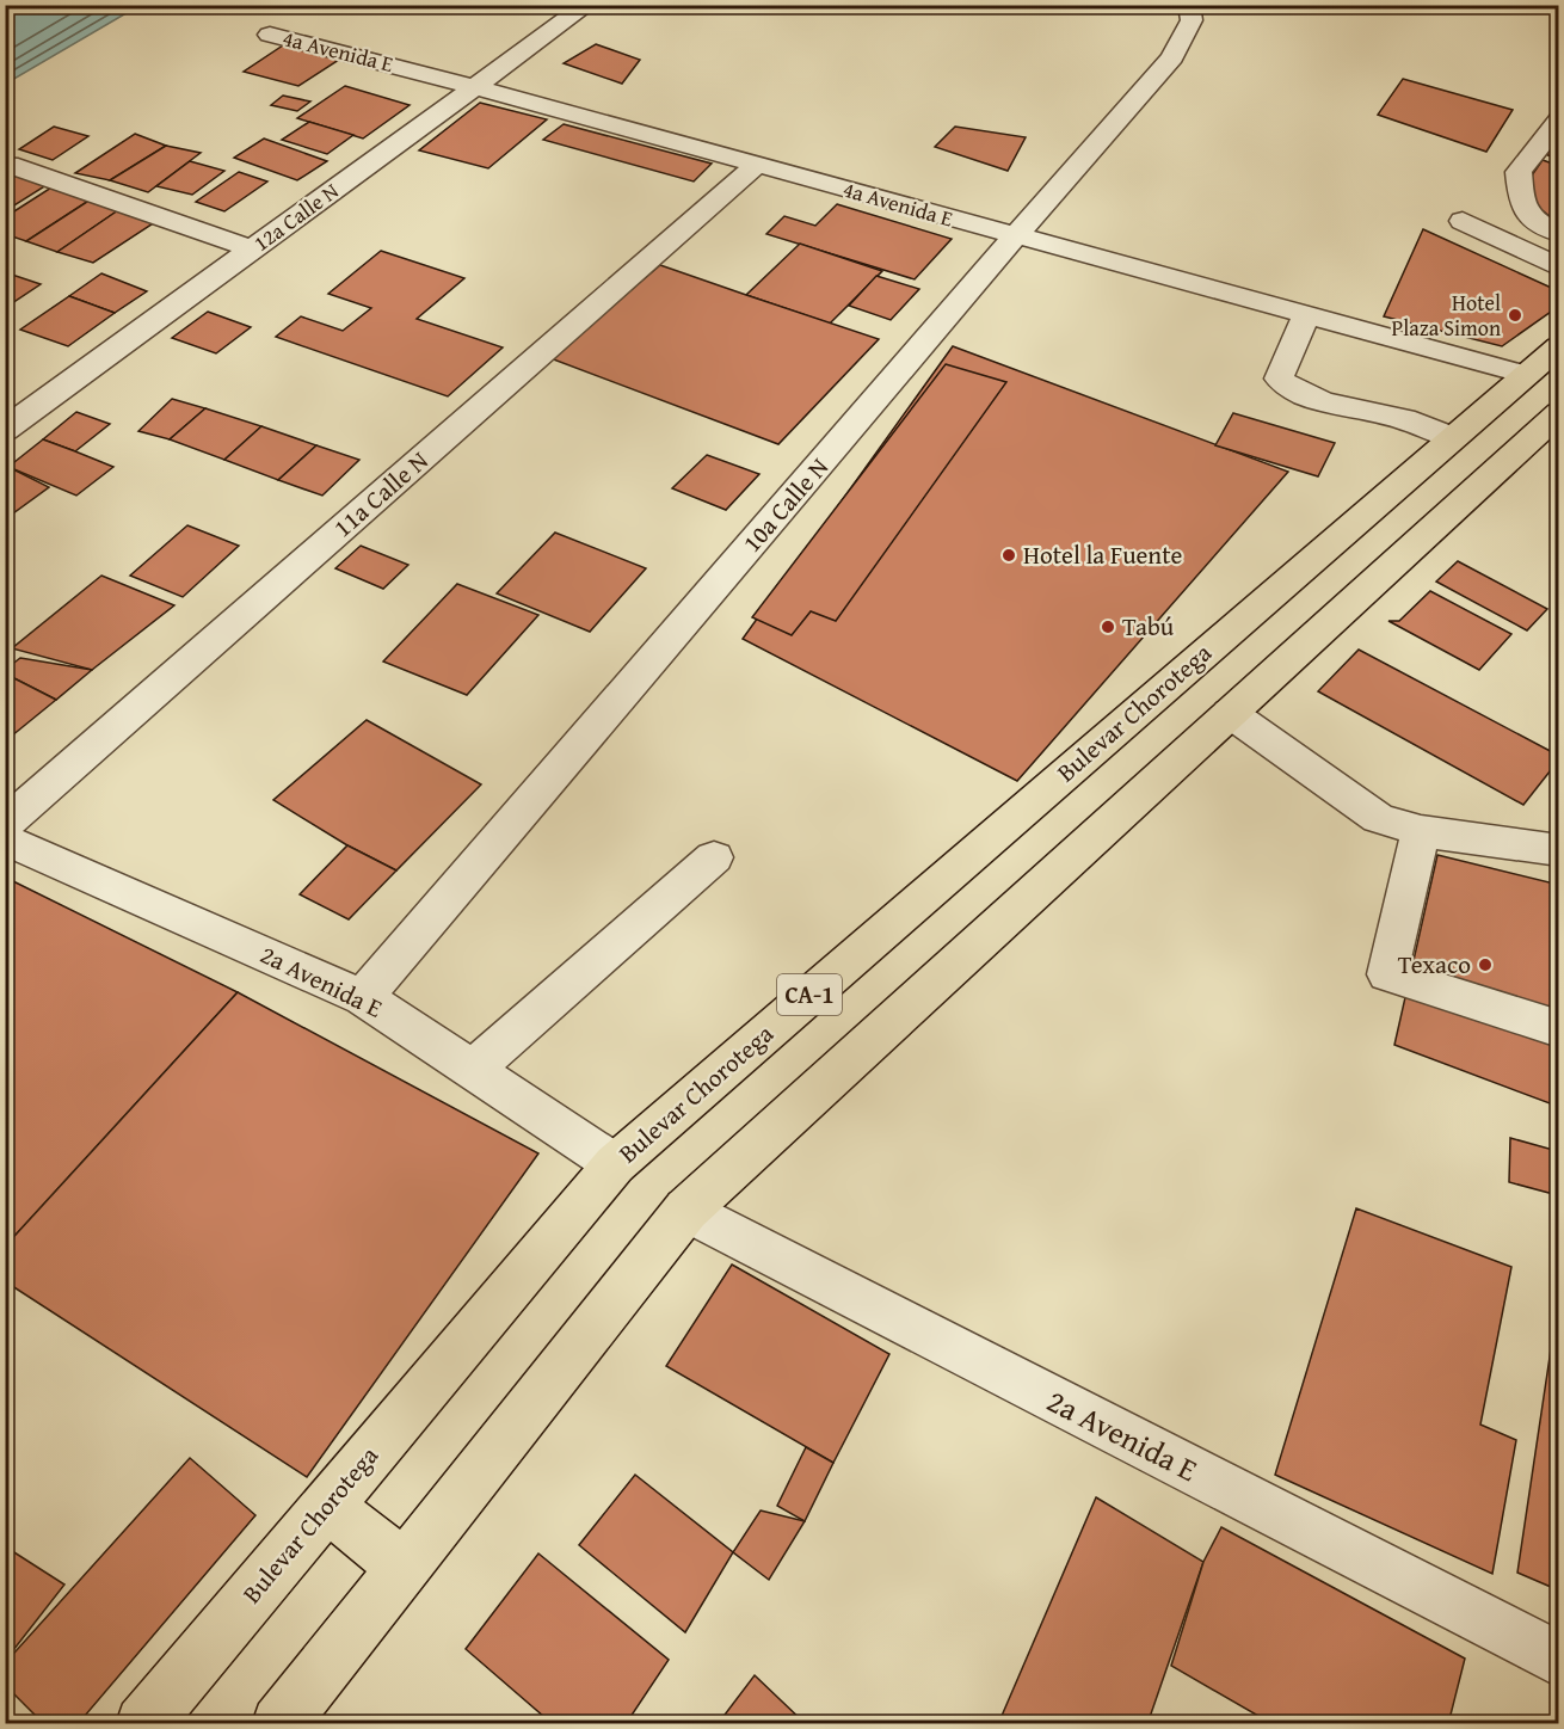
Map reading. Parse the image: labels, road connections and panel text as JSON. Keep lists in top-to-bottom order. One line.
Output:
{"streets":{"highway":["Bulevar Chorotega","CA-1"],"street":["4a Avenida E","12a Calle N","11a Calle N","10a Calle N","2a Avenida E"]},"crossings":[["4a Avenida E","12a Calle N"],["4a Avenida E","11a Calle N"],["4a Avenida E","10a Calle N"],["4a Avenida E","Bulevar Chorotega"],["10a Calle N","2a Avenida E"],["Bulevar Chorotega","2a Avenida E"]],"places":["Hotel Plaza Simon","Hotel la Fuente","Tabú","Texaco"]}
